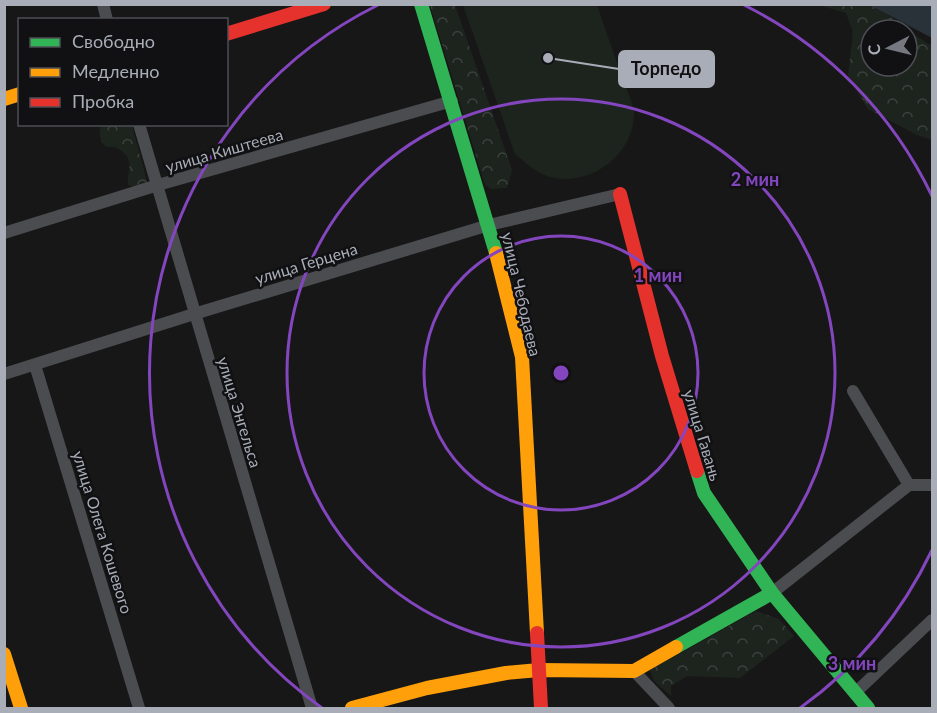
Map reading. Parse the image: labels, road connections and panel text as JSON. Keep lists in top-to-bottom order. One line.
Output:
{"streets":{"street":["улица Киштеева","улица Герцена","улица Чебодаева","улица Энгельса","улица Гавань","улица Олега Кошевого"]},"crossings":[["улица Киштеева","улица Чебодаева"],["улица Киштеева","улица Энгельса"],["улица Герцена","улица Чебодаева"],["улица Герцена","улица Энгельса"],["улица Герцена","улица Гавань"],["улица Герцена","улица Олега Кошевого"]],"places":["Торпедо"],"legend":["Свободно","Медленно","Пробка"],"north":"left","rings":["2 мин","1 мин","3 мин"]}
